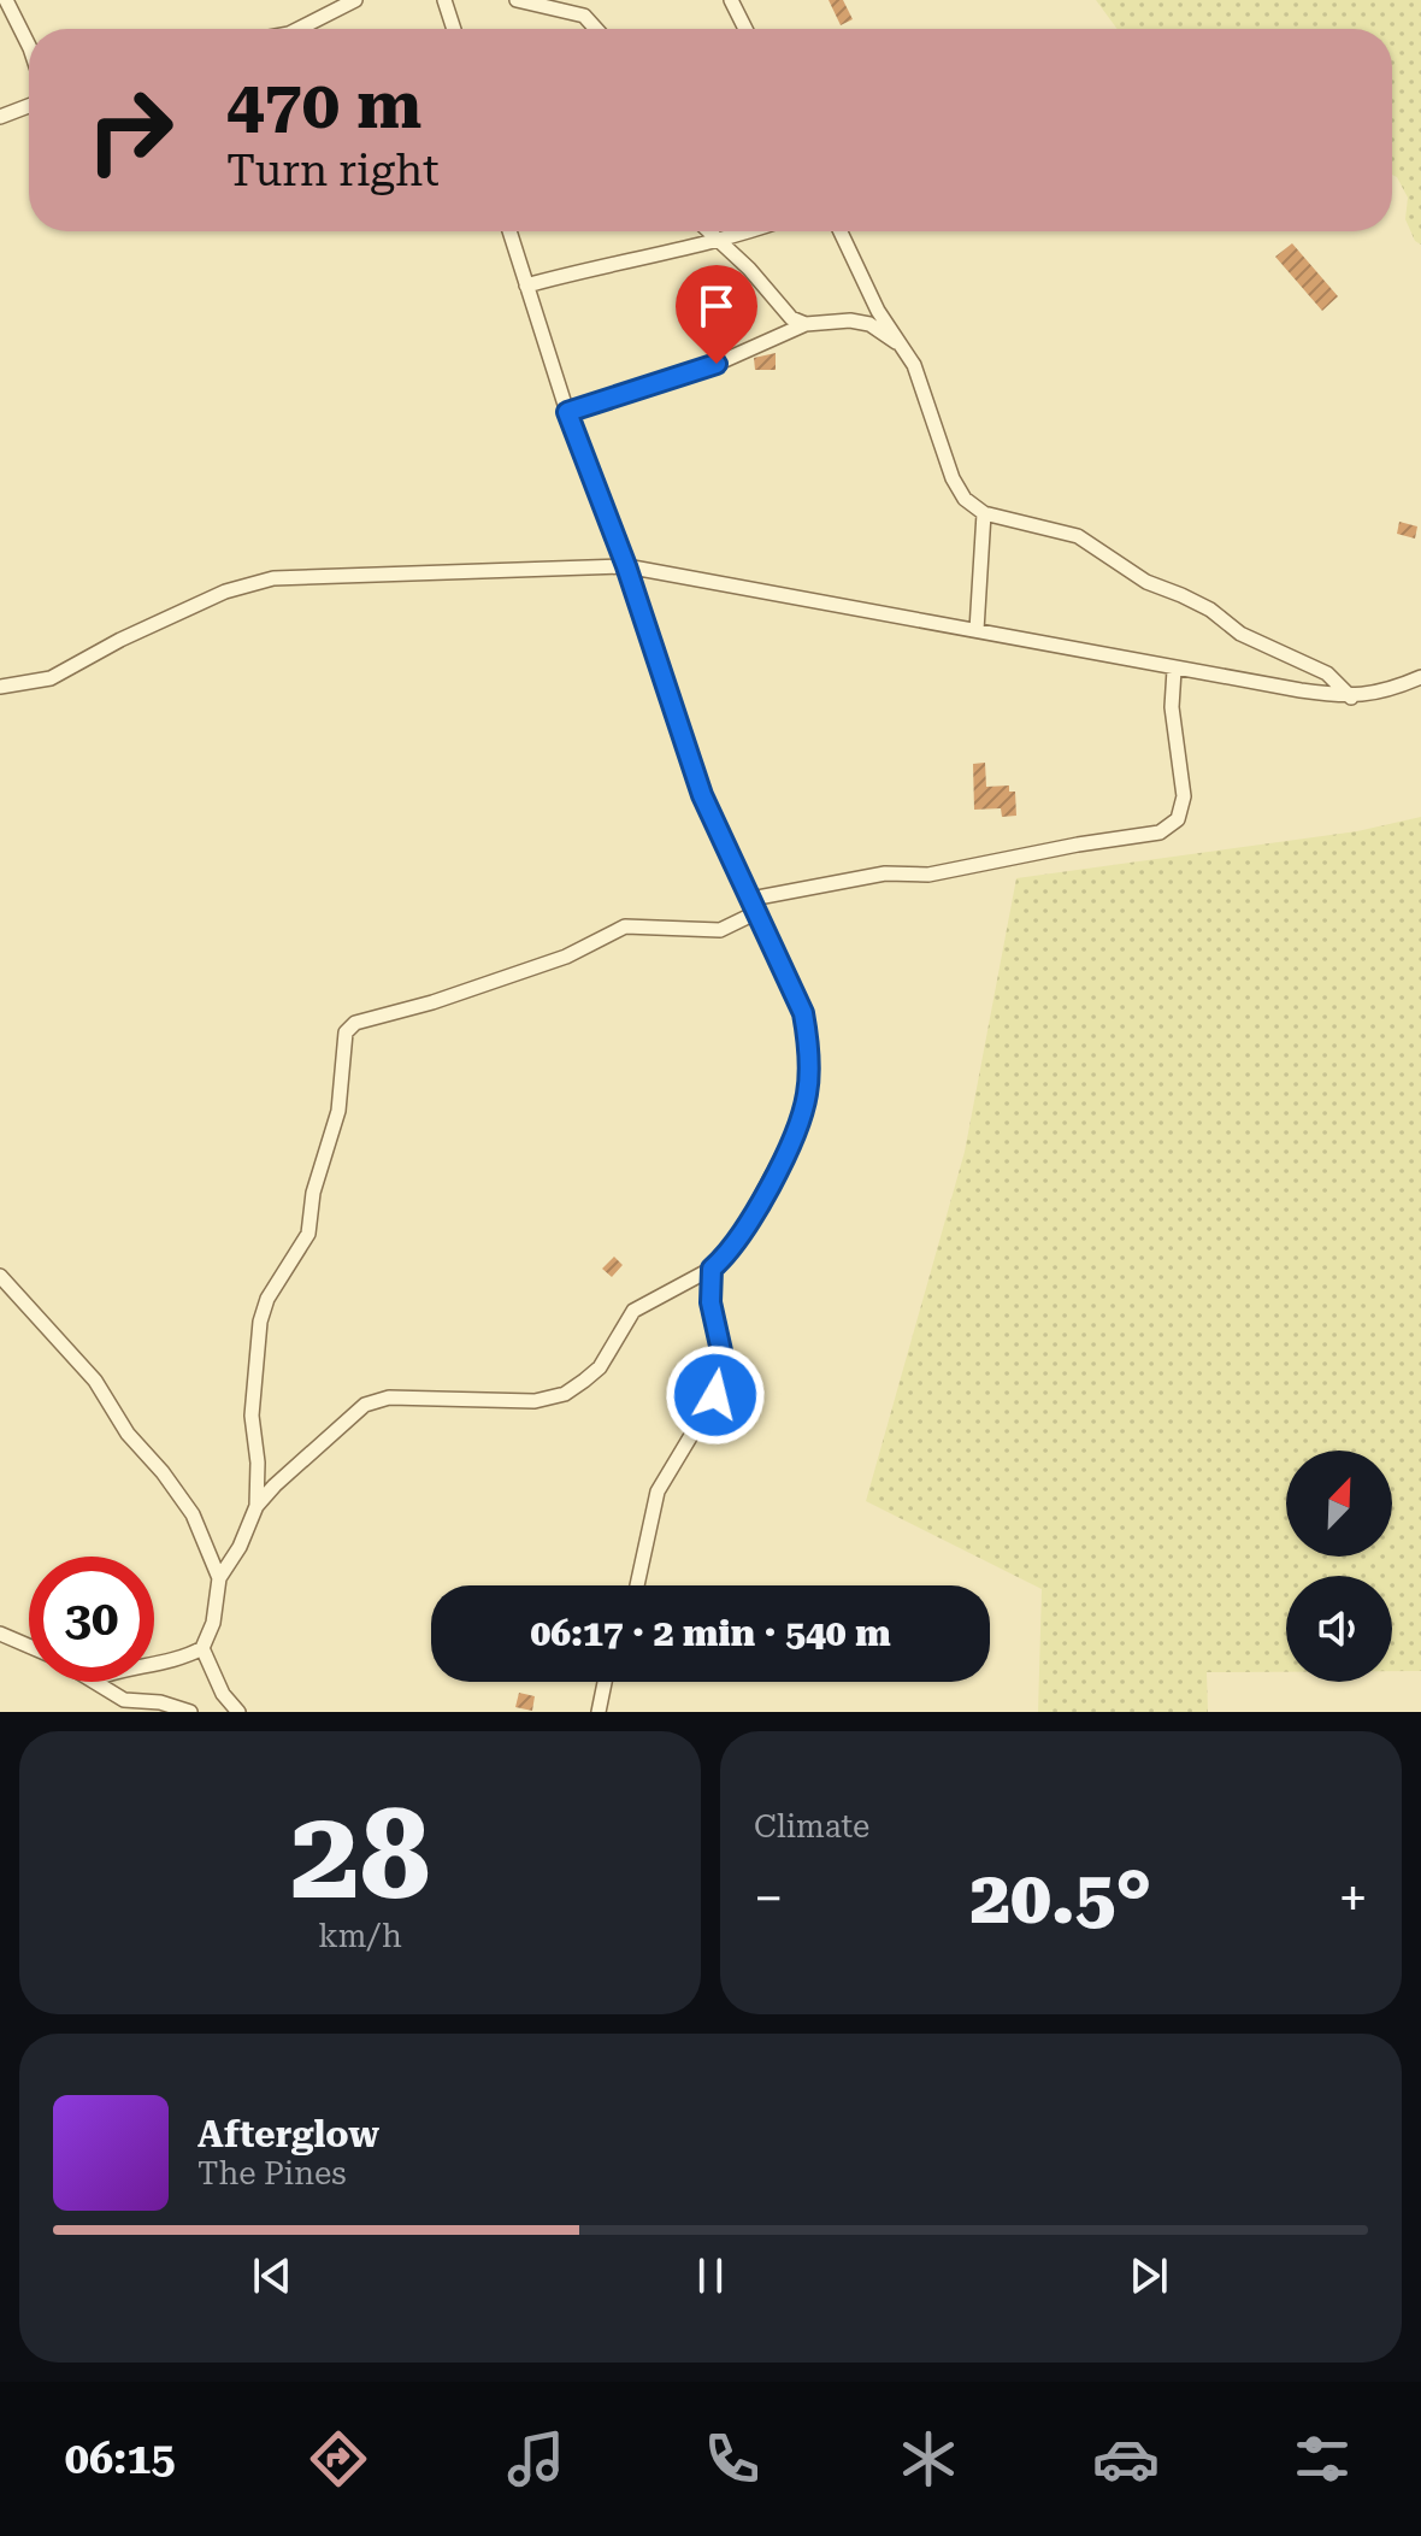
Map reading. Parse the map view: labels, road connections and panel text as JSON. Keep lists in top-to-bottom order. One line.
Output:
{"north":"top right","page":{"turn":["470 m","Turn right"],"limit":"30","trip":"06:17 · 2 min · 540 m","tile":[["28","km/h"],"Climate"],"heat":["−","20.5°","+"],"song":["Afterglow","The Pines"],"tabs":"06:15"}}
